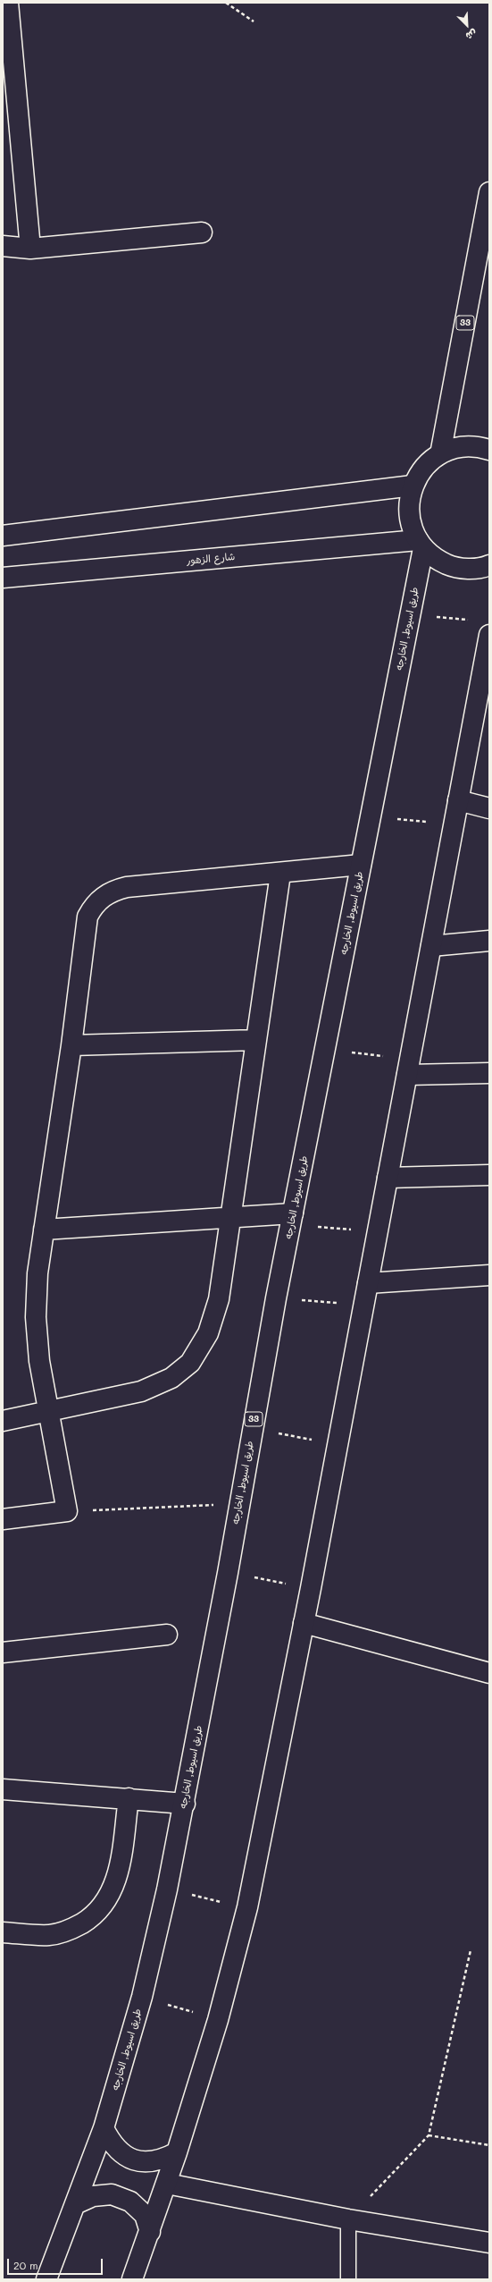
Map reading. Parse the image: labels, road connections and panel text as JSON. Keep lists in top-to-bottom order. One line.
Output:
{"streets":{"main road":["33","شارع الزهور","طريق اسيوط, الخارجه"]},"crossings":[["شارع الزهور","طريق اسيوط, الخارجه"]],"scale_bar":"20 m","north":"bottom right"}
